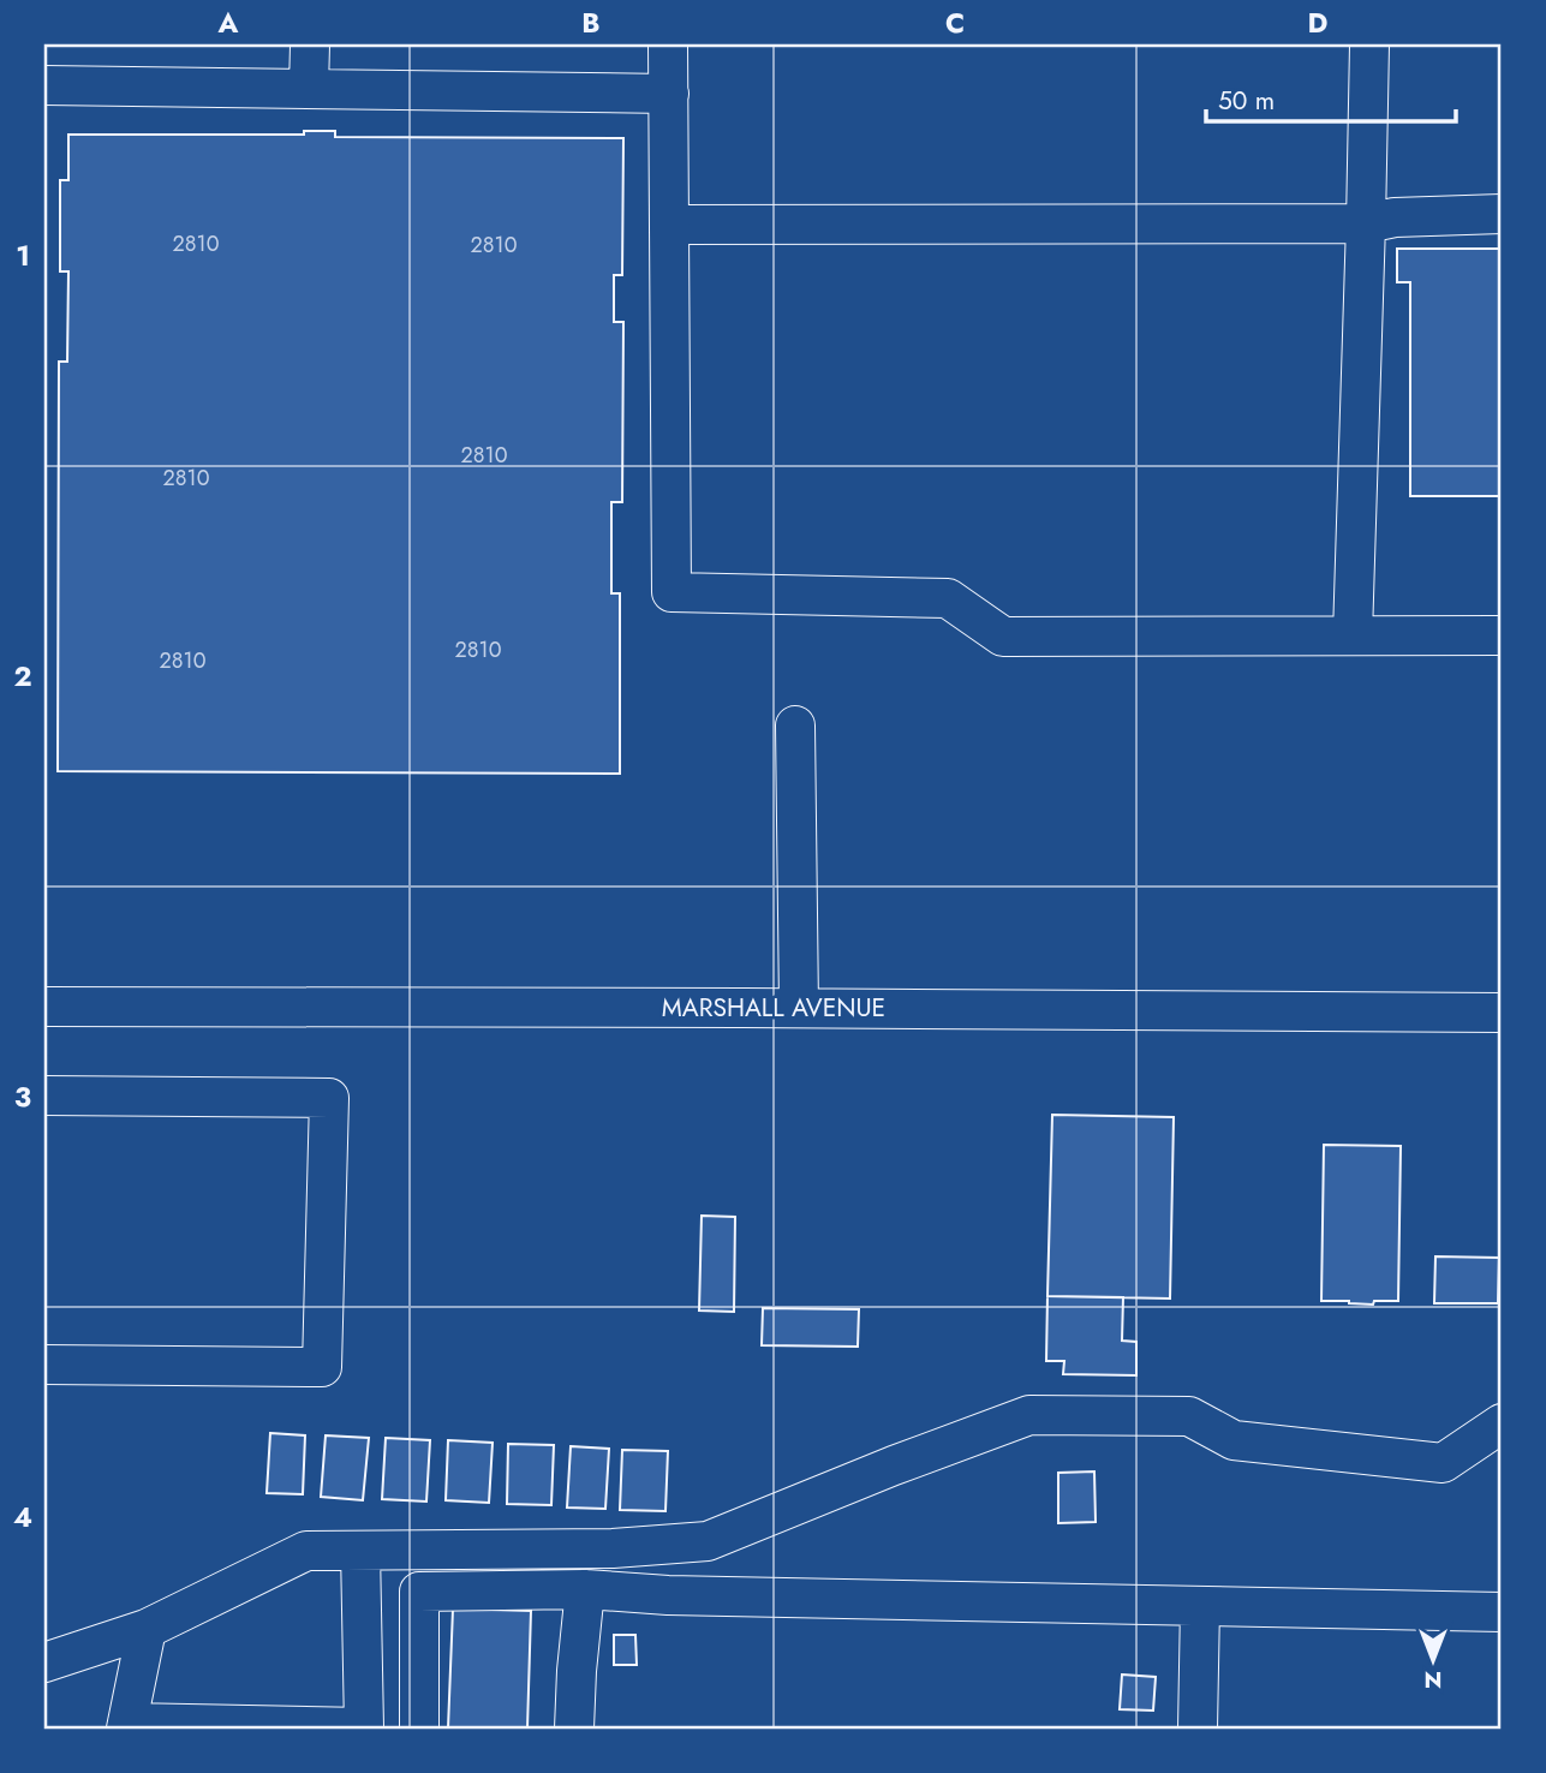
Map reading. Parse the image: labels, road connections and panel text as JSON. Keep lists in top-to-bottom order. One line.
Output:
{"streets":{"street":["MARSHALL AVENUE"]},"house_numbers":["2810","2810","2810","2810","2810","2810"],"scale_bar":"50 m","north":"bottom","grid":{"columns":["A","B","C","D"],"rows":["1","2","3","4"]}}
